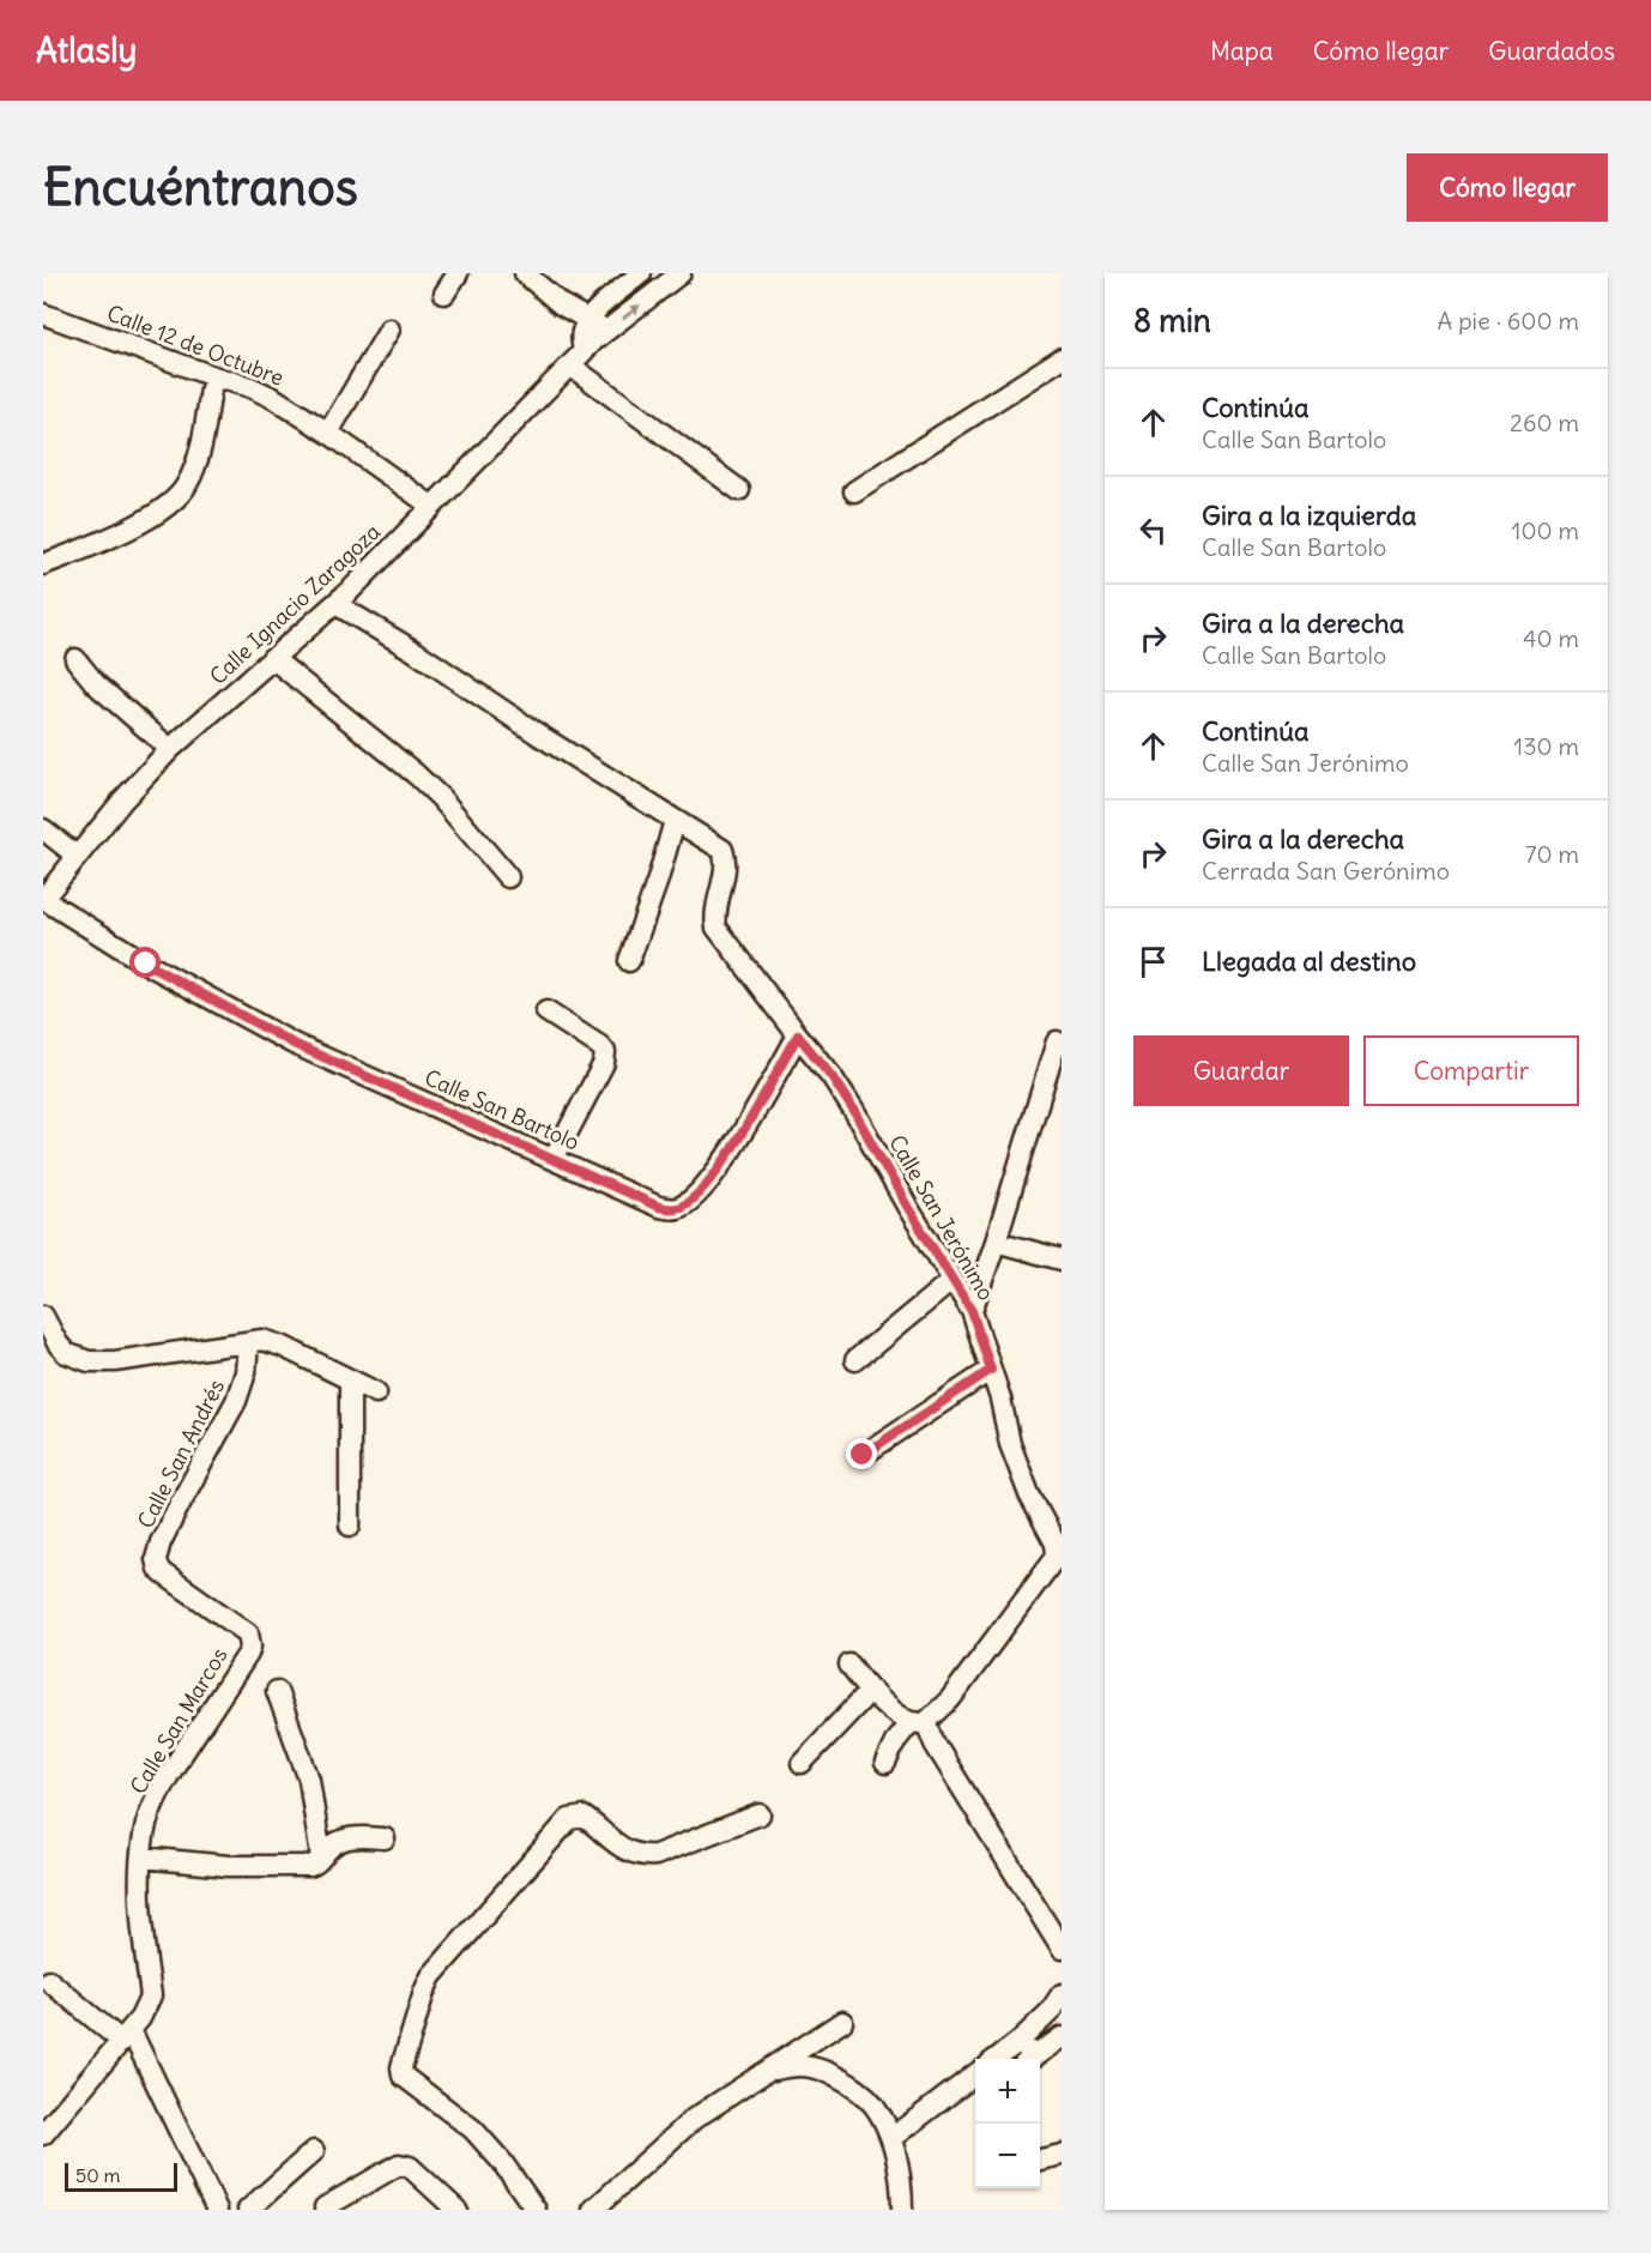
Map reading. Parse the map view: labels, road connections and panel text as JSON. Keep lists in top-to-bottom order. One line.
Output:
{"streets":{"street":["Calle 12 de Octubre","Calle Ignacio Zaragoza","Calle San Bartolo","Calle San Jerónimo","Calle San Andrés","Calle San Marcos"]},"crossings":[["Calle 12 de Octubre","Calle Ignacio Zaragoza"],["Calle Ignacio Zaragoza","Calle San Bartolo"],["Calle San Bartolo","Calle San Jerónimo"],["Calle San Andrés","Calle San Marcos"]],"scale_bar":"50 m","page":{"header":"Atlasly","nav":["Mapa","Cómo llegar","Guardados"],"buttons":["Cómo llegar",["Guardar","Compartir"]],"title":"Encuéntranos","heading":["8 min","A pie · 600 m"],"list":[["Continúa","Calle San Bartolo","260 m"],["Gira a la izquierda","Calle San Bartolo","100 m"],["Gira a la derecha","Calle San Bartolo","40 m"],["Continúa","Calle San Jerónimo","130 m"],["Gira a la derecha","Cerrada San Gerónimo","70 m"],"Llegada al destino"],"map_buttons":["+","−"],"scale":"50 m"}}
